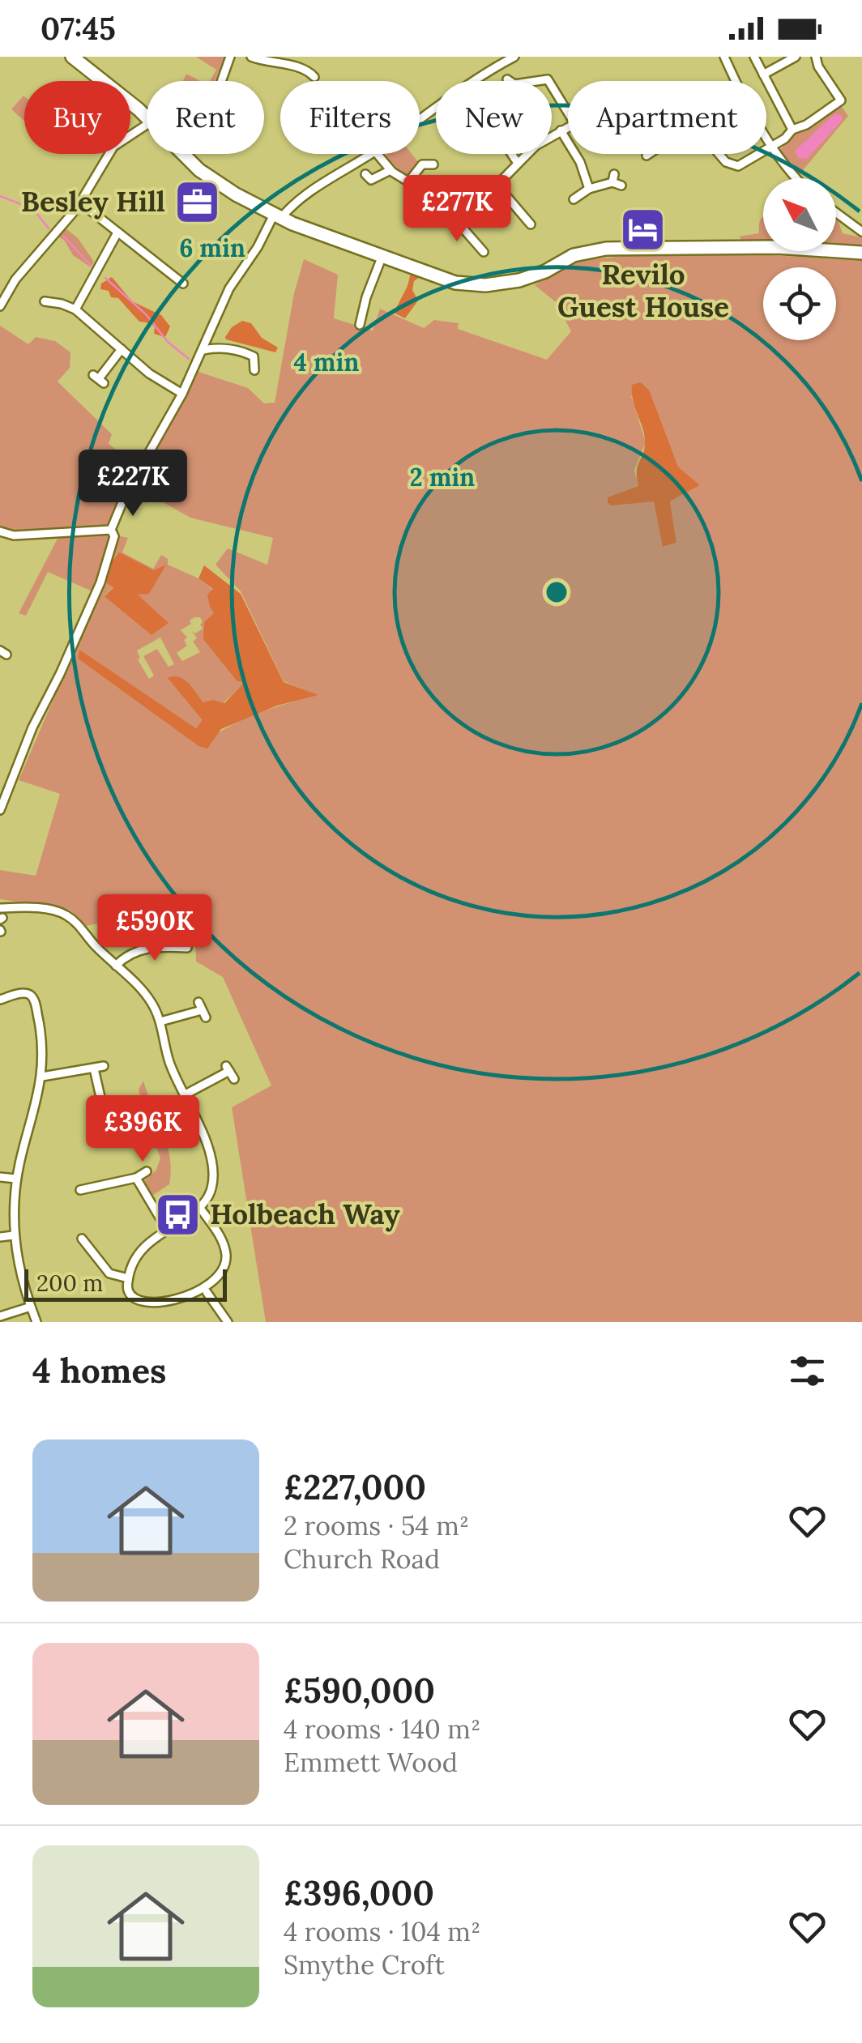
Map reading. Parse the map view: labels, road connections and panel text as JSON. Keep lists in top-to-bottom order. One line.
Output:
{"places":{"office":["Besley Hill"],"hotel":["Revilo Guest House"],"bus stop":["Holbeach Way"]},"scale_bar":"200 m","north":"top left","page":{"status":"07:45","chip":["Buy","Rent","Filters","New","Apartment"],"price":["£277K","£227K","£590K","£396K"],"scale":"200 m","heading":"4 homes","list":[{"name":"£227,000","note":"2 rooms · 54 m² · Church Road"},{"name":"£590,000","note":"4 rooms · 140 m² · Emmett Wood"},{"name":"£396,000","note":"4 rooms · 104 m² · Smythe Croft"}]},"rings":["6 min","4 min","2 min"]}
